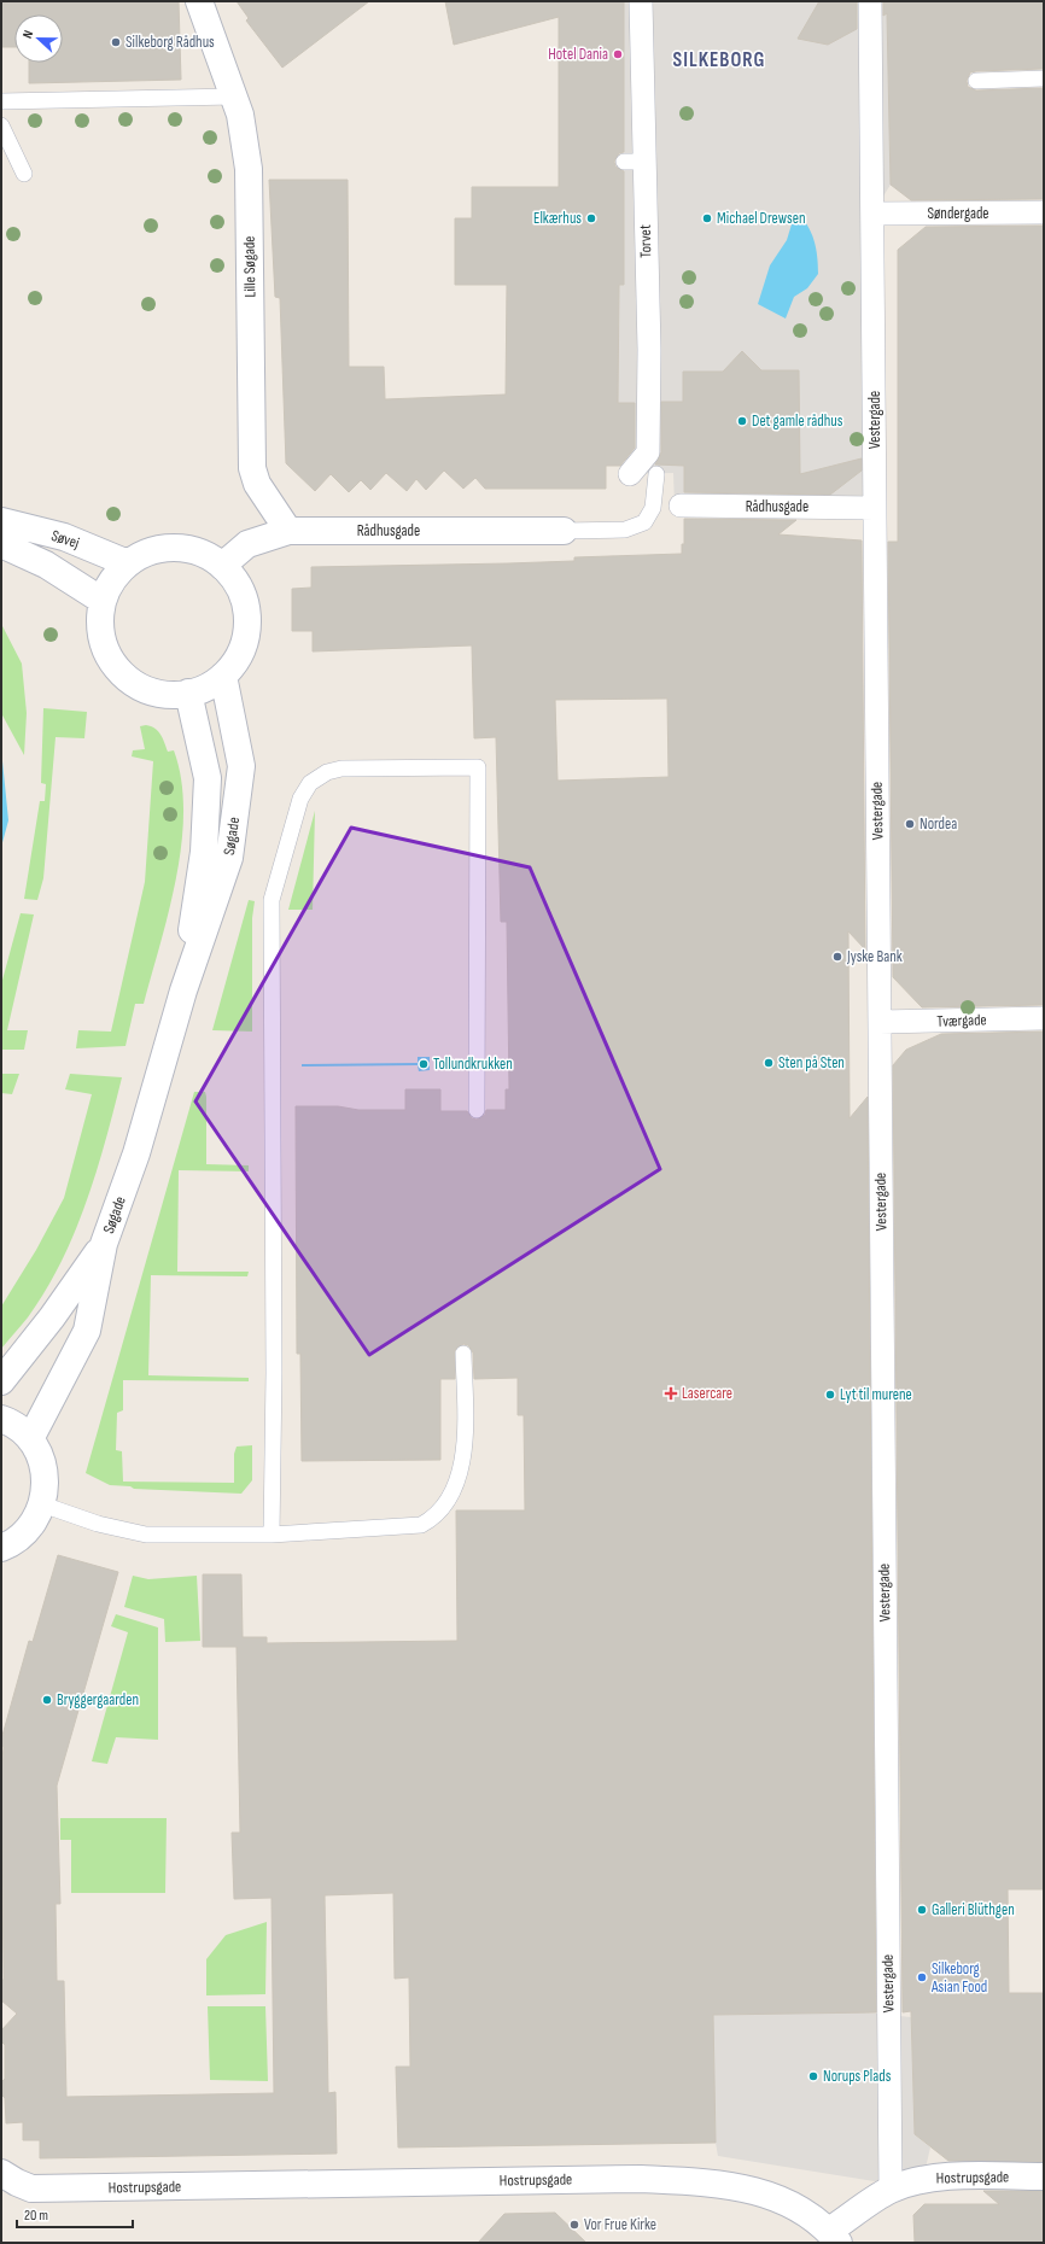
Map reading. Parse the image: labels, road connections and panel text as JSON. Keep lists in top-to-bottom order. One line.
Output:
{"streets":{"street":["Søndergade","Torvet","Lille Søgade","Vestergade","Rådhusgade","Søvej","Søgade","Tværgade","Hostrupsgade"]},"crossings":[["Søndergade","Vestergade"],["Lille Søgade","Rådhusgade"],["Vestergade","Rådhusgade"],["Vestergade","Tværgade"],["Vestergade","Hostrupsgade"],["Rådhusgade","Søvej"],["Rådhusgade","Søgade"],["Søvej","Søgade"]],"districts":["SILKEBORG"],"places":{"other":["Silkeborg Rådhus","Hotel Dania","Elkærhus","Michael Drewsen","Det gamle rådhus","Nordea","Jyske Bank","Sten på Sten","Tollundkrukken","Lyt til murene","Bryggergaarden","Galleri Blüthgen","Silkeborg Asian Food","Norups Plads","Vor Frue Kirke"],"health":["Lasercare"]},"scale_bar":"20 m","north":"left"}
